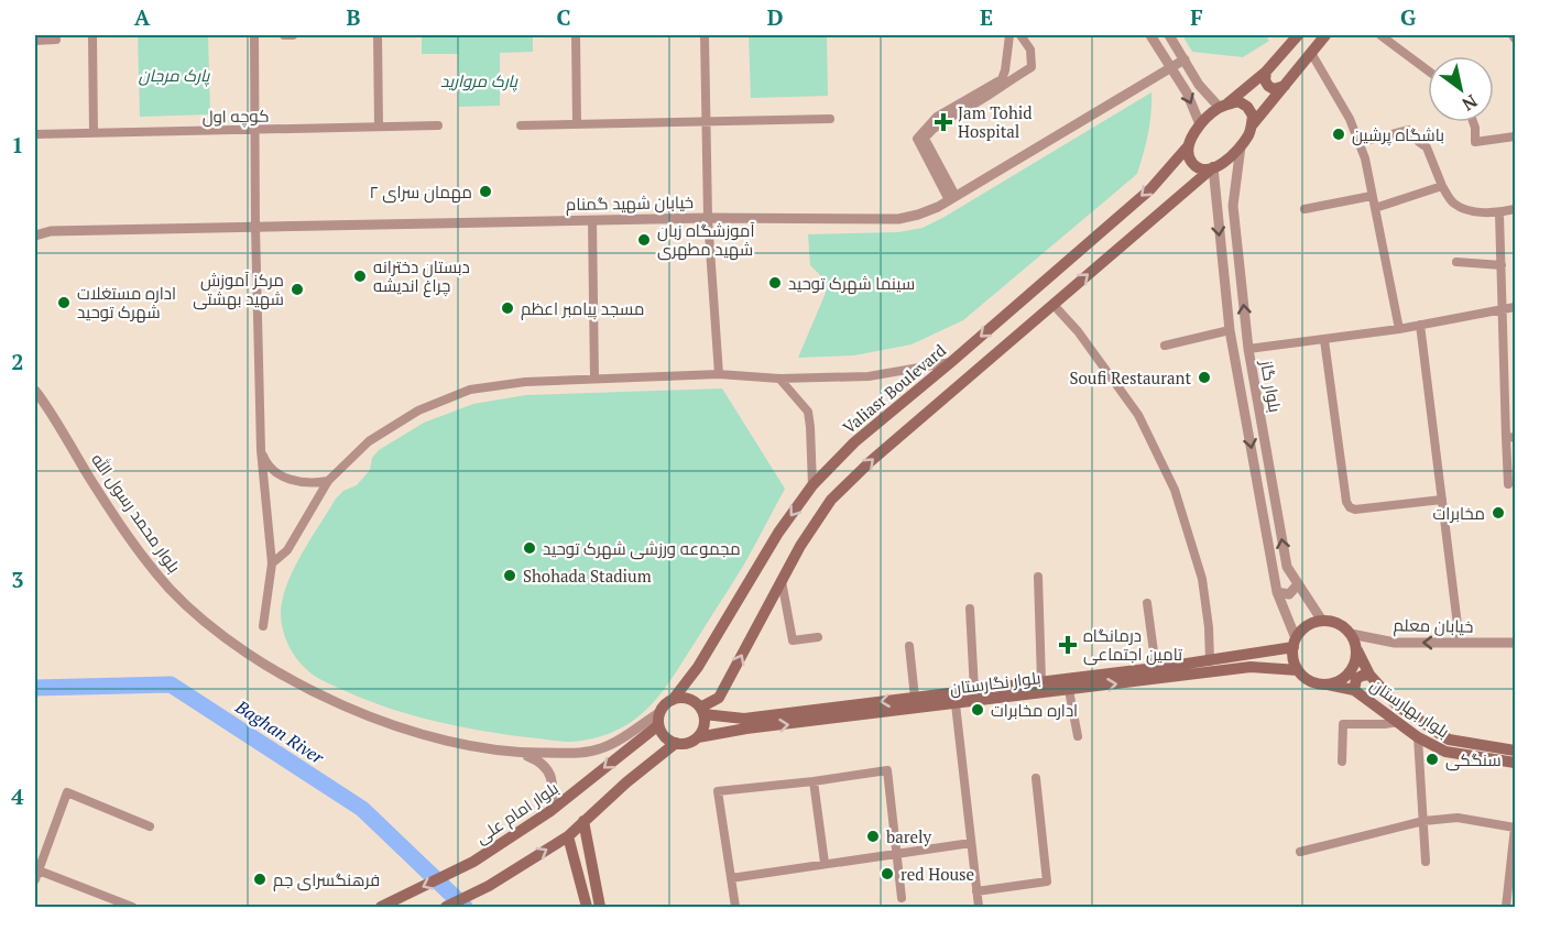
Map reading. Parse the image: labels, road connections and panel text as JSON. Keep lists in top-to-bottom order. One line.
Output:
{"streets":{"main road":["Valiasr Boulevard","بلوار نگارستان","بلوار بهارستان","بلوار امام علی"],"street":["کوچه اول","خیابان شهید گمنام","بلوار گاز","بلوار محمد رسول الله","خیابان معلم"]},"crossings":[["بلوار گاز","خیابان معلم"],["بلوار گاز","بلوار نگارستان"],["بلوار گاز","بلوار بهارستان"],["Valiasr Boulevard","بلوار نگارستان"],["Valiasr Boulevard","بلوار امام علی"],["خیابان معلم","بلوار نگارستان"],["خیابان معلم","بلوار بهارستان"],["بلوار نگارستان","بلوار بهارستان"],["بلوار نگارستان","بلوار امام علی"]],"one_way":["خیابان معلم"],"water":["Baghan River"],"parks":["پارک مرجان","پارک مروارید"],"places":{"health":["Jam Tohid Hospital","درمانگاه تامین اجتماعی"],"other":["باشگاه پرشین","مهمان سرای ۲","آموزشگاه زبان شهید مطهری","دبستان دخترانه چراغ اندیشه","سینما شهرک توحید","مرکز آموزش شهید بهشتی","اداره مستغلات شهرک توحید","مسجد پیامبر اعظم","Soufi Restaurant","مخابرات","مجموعه ورزشی شهرک توحید","Shohada Stadium","اداره مخابرات","سنگکی","barely","red House","فرهنگسرای جم"]},"north":"bottom right","grid":{"columns":["A","B","C","D","E","F","G"],"rows":["1","2","3","4"]}}
